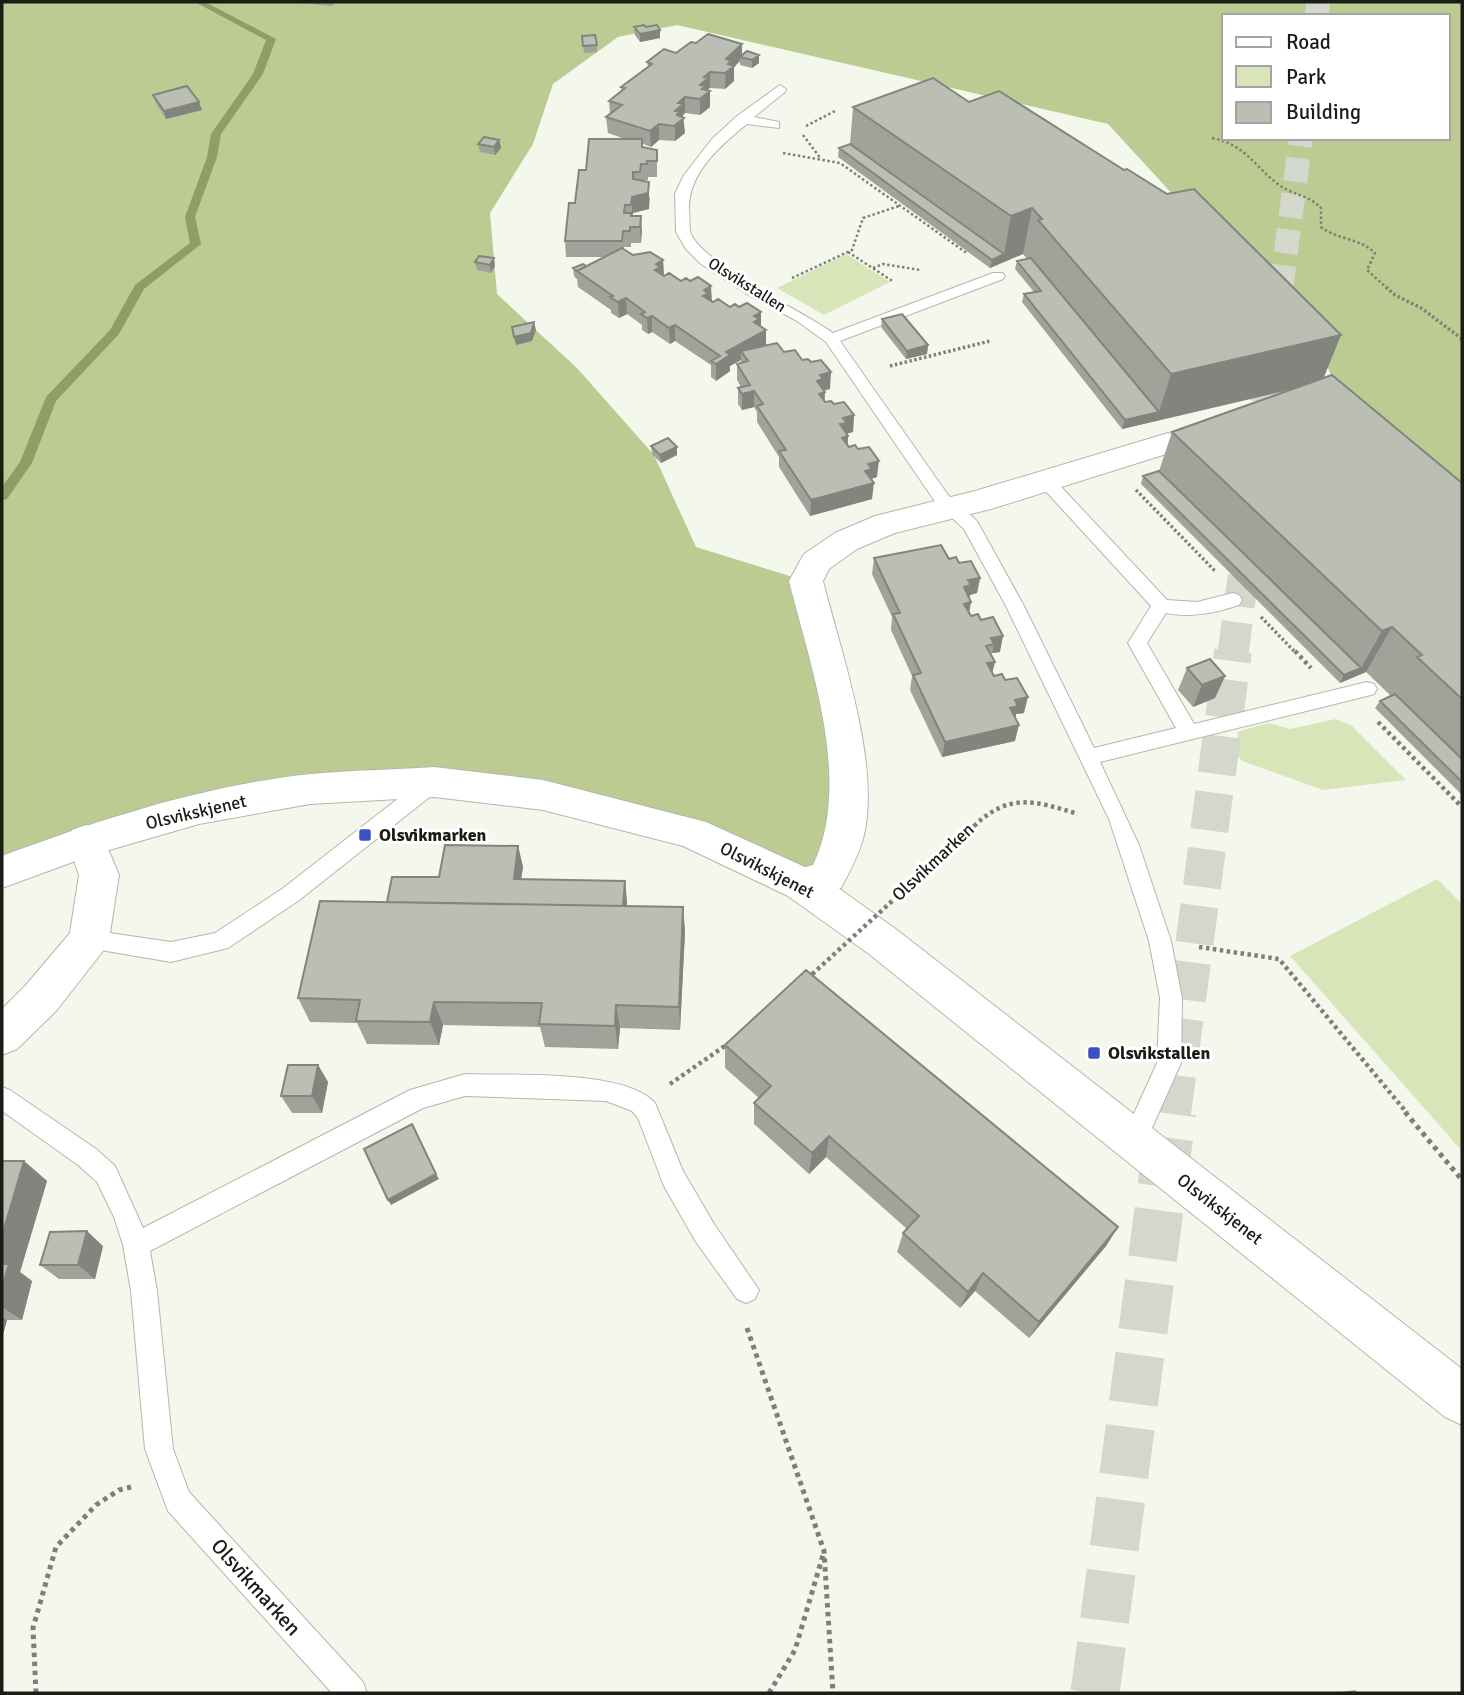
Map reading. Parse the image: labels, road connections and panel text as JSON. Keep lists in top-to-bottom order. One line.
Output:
{"streets":{"main road":["Olsvikskjenet"],"lane":["Olsvikstallen","Olsvikmarken"]},"crossings":[["Olsvikstallen","Olsvikskjenet"],["Olsvikstallen","Olsvikmarken"]],"places":{"transit":["Olsvikmarken","Olsvikstallen"]},"legend":["Road","Park","Building"]}
